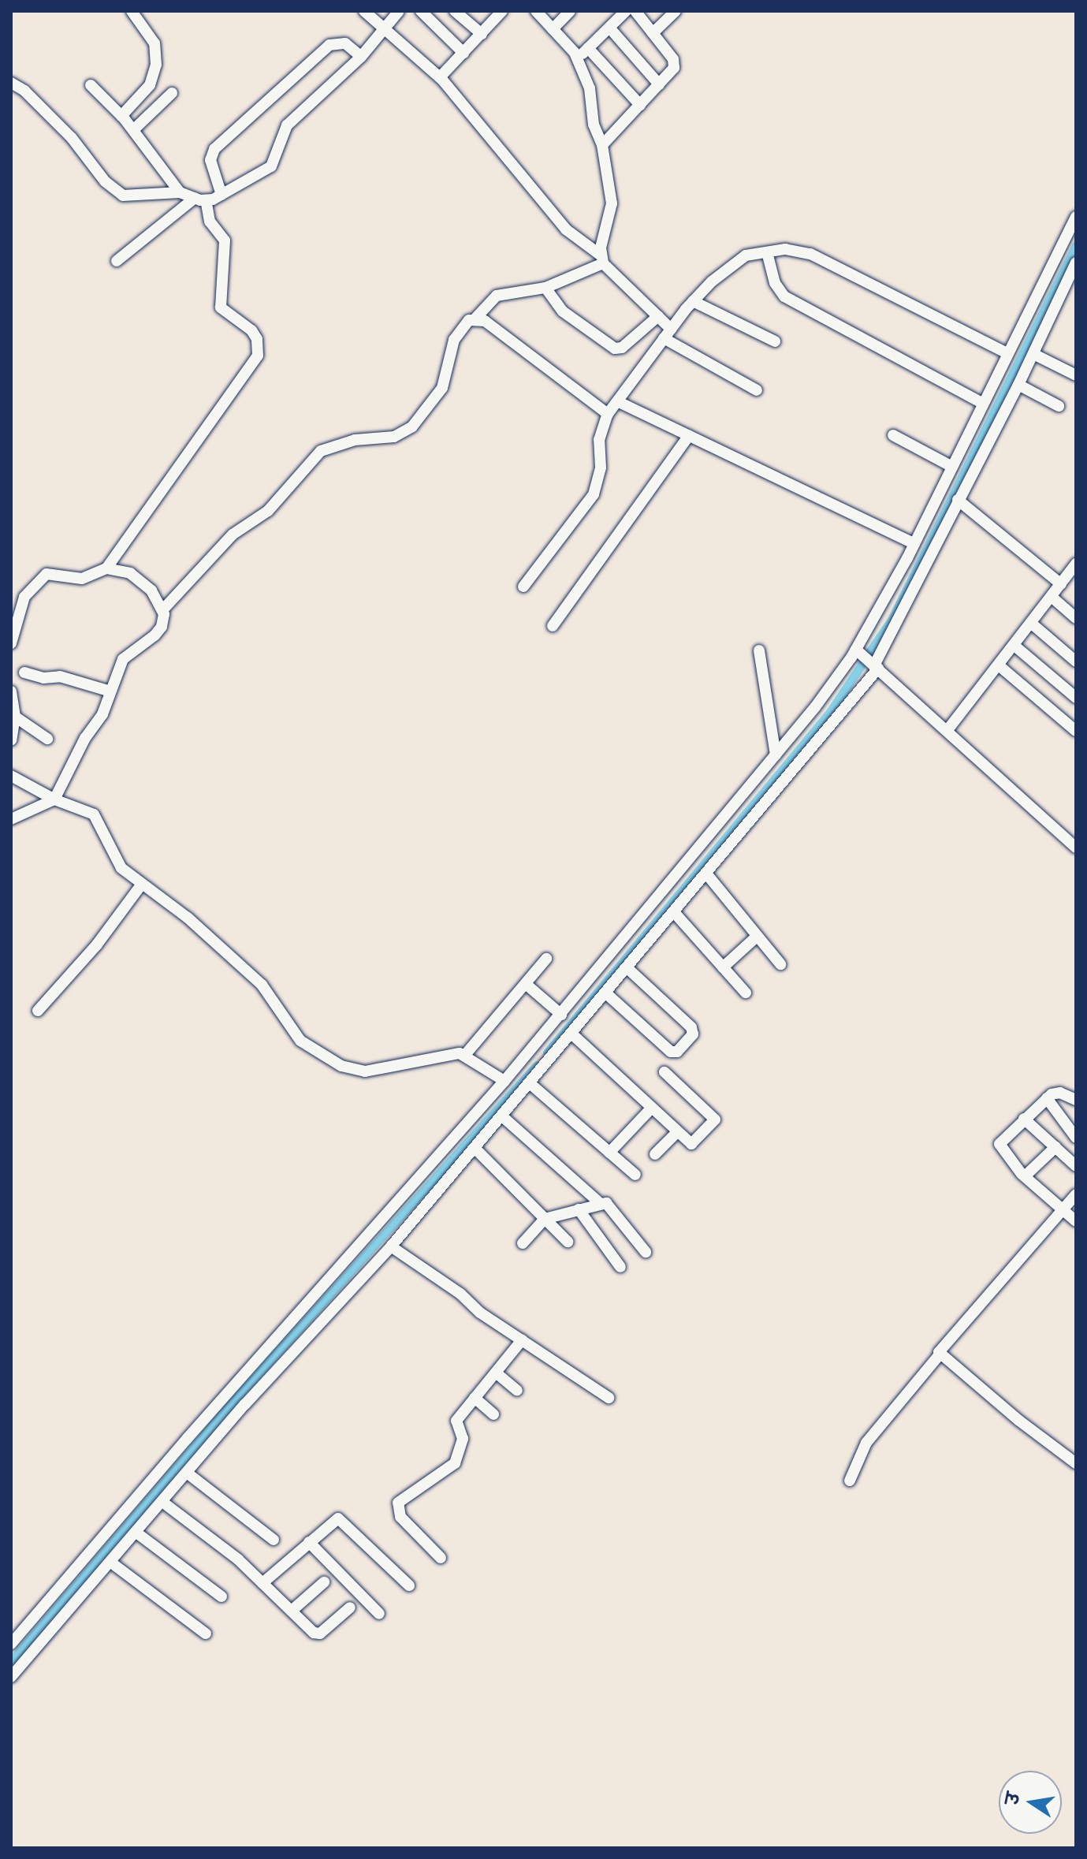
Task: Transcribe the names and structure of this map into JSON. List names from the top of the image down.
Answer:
{
  "north": "left"
}
